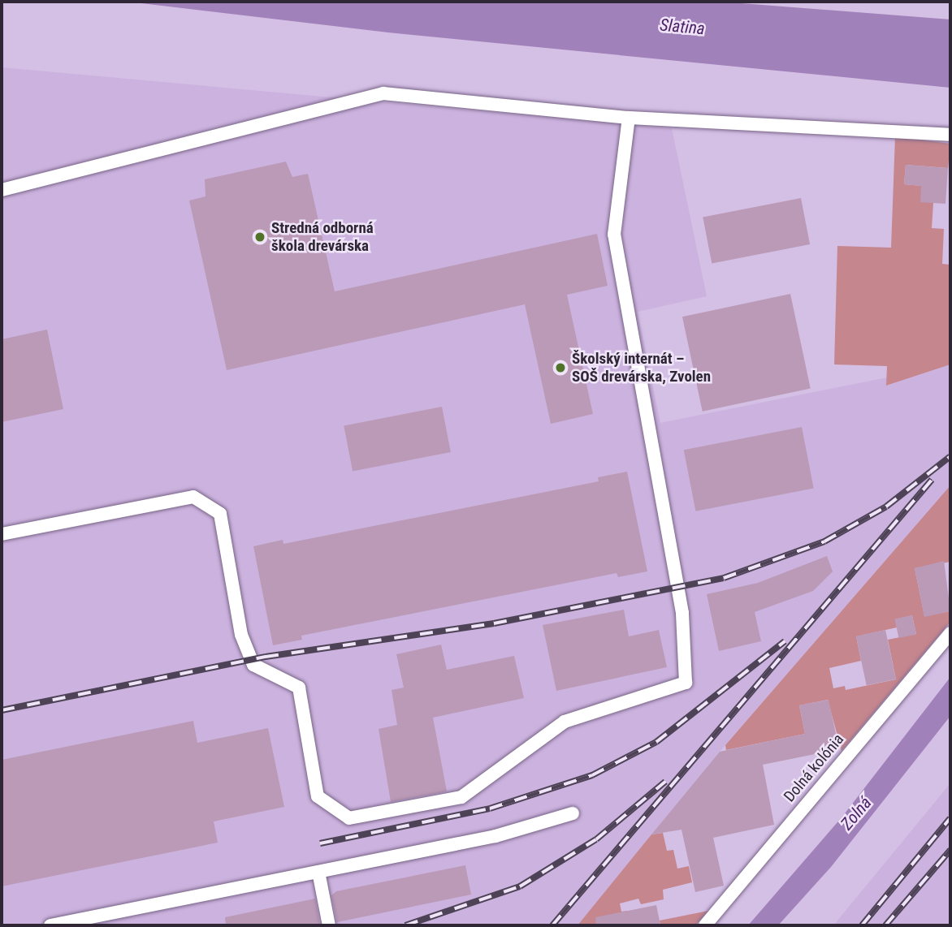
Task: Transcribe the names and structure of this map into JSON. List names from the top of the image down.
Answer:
{
  "streets": {
    "lane": ["Dolná kolónia"]
  },
  "water": ["Slatina", "Zolná"],
  "places": ["Stredná odborná škola drevárska", "Školský internát – SOŠ drevárska, Zvolen"]
}
